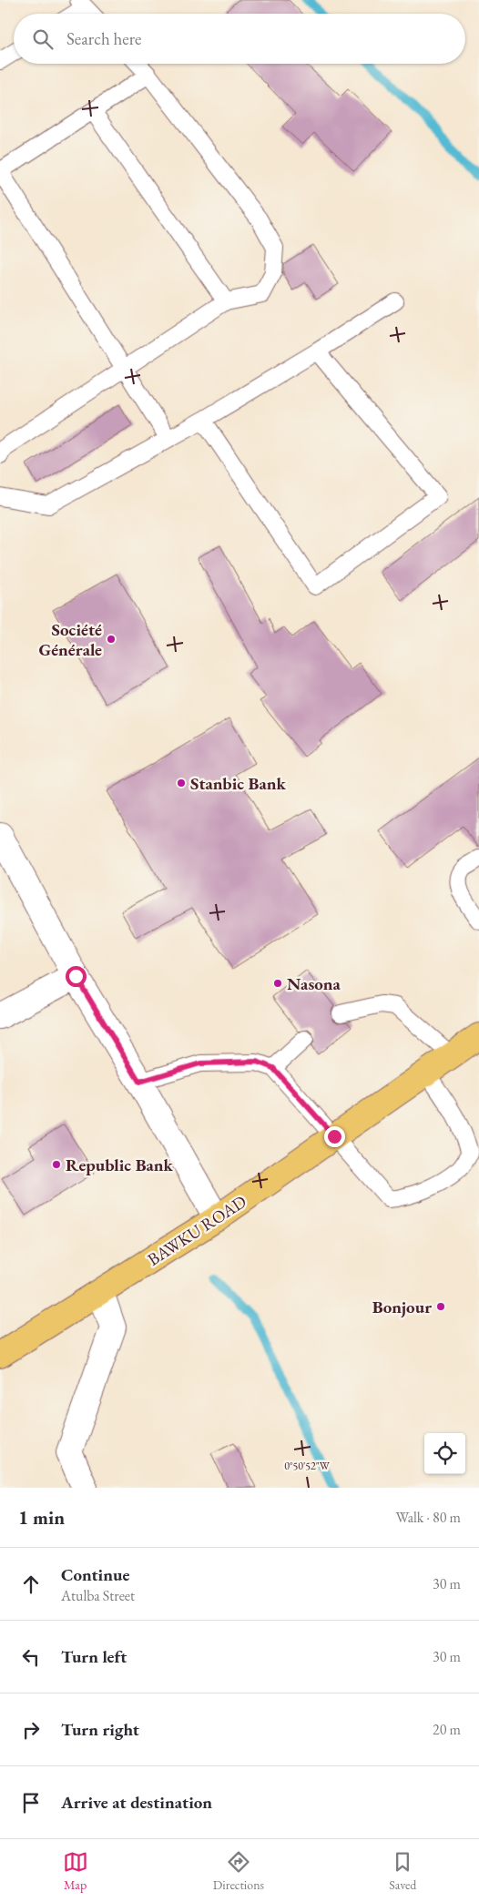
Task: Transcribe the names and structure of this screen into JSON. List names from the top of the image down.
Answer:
{
  "streets": {
    "highway": ["BAWKU ROAD"]
  },
  "places": [
    "Société Générale",
    "Stanbic Bank",
    "Nasona",
    "Republic Bank",
    "Bonjour"
  ],
  "page": {
    "search": "Search here",
    "heading": ["1 min", "Walk · 80 m"],
    "list": [
      ["Continue", "Atulba Street", "30 m"],
      ["Turn left", "30 m"],
      ["Turn right", "20 m"],
      "Arrive at destination"
    ],
    "nav": ["Map", "Directions", "Saved"]
  },
  "coordinates": ["0°50'52\"W"]
}
